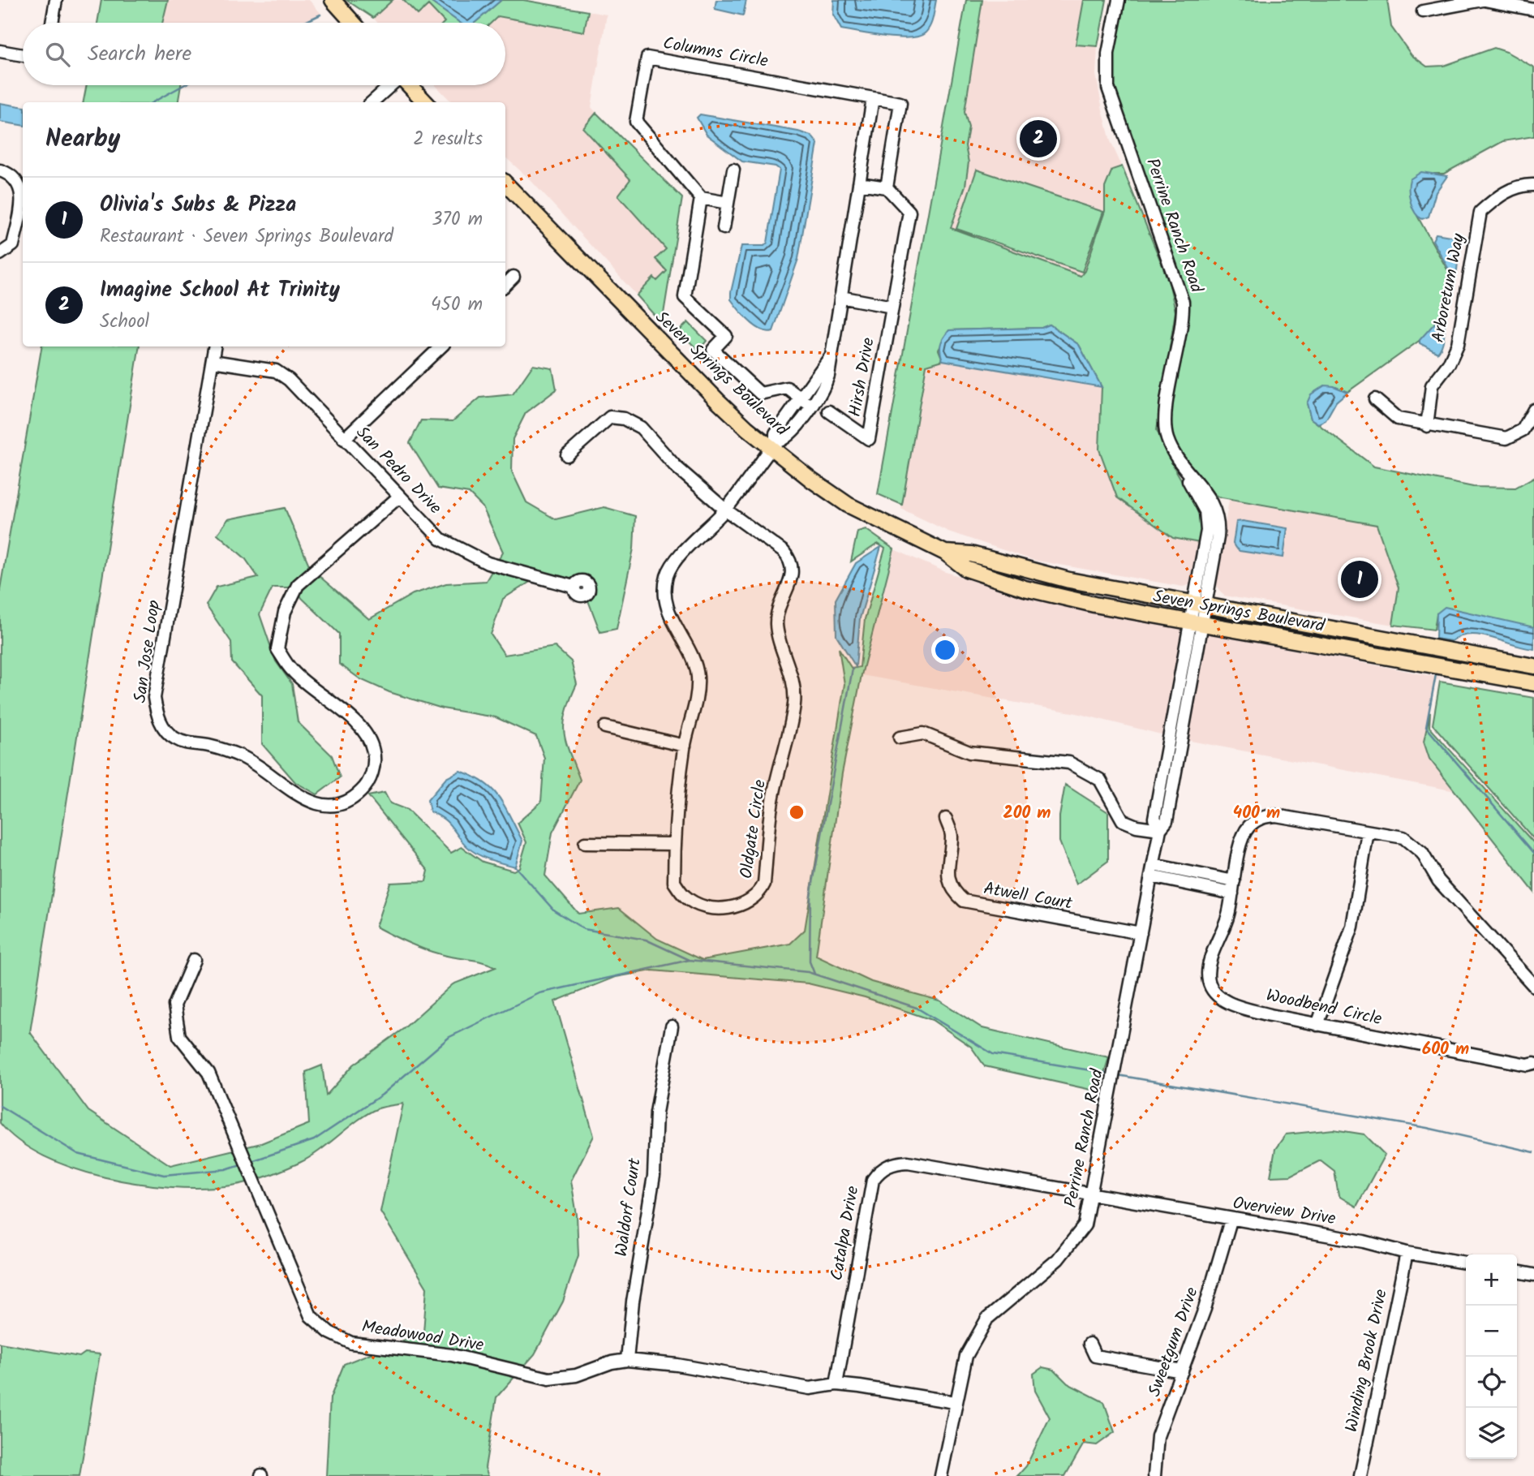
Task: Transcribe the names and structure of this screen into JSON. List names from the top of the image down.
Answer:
{
  "streets": {
    "main road": ["Seven Springs Boulevard"],
    "street": [
      "Columns Circle",
      "Perrine Ranch Road",
      "Arboretum Way",
      "Hirsh Drive",
      "San Pedro Drive",
      "San Jose Loop",
      "Oldgate Circle",
      "Atwell Court",
      "Woodbend Circle",
      "Waldorf Court",
      "Overview Drive",
      "Catalpa Drive",
      "Meadowood Drive",
      "Sweetgum Drive",
      "Winding Brook Drive"
    ]
  },
  "crossings": [
    ["Columns Circle", "Hirsh Drive"],
    ["Perrine Ranch Road", "Seven Springs Boulevard"],
    ["Perrine Ranch Road", "Atwell Court"],
    ["Perrine Ranch Road", "Overview Drive"],
    ["Perrine Ranch Road", "Catalpa Drive"],
    ["Perrine Ranch Road", "Meadowood Drive"],
    ["Seven Springs Boulevard", "Oldgate Circle"],
    ["San Pedro Drive", "San Jose Loop"],
    ["Waldorf Court", "Meadowood Drive"],
    ["Overview Drive", "Catalpa Drive"],
    ["Overview Drive", "Sweetgum Drive"],
    ["Overview Drive", "Winding Brook Drive"],
    ["Catalpa Drive", "Meadowood Drive"]
  ],
  "page": {
    "search": "Search here",
    "heading": ["Nearby", "2 results"],
    "pins": ["2", "1"],
    "list": [
      {
        "mark": "1",
        "name": "Olivia's Subs & Pizza",
        "note": "Restaurant · Seven Springs Boulevard",
        "value": "370 m"
      },
      {
        "mark": "2",
        "name": "Imagine School At Trinity",
        "note": "School",
        "value": "450 m"
      }
    ],
    "map_buttons": ["+", "−"]
  },
  "rings": ["200 m", "400 m", "600 m"]
}
